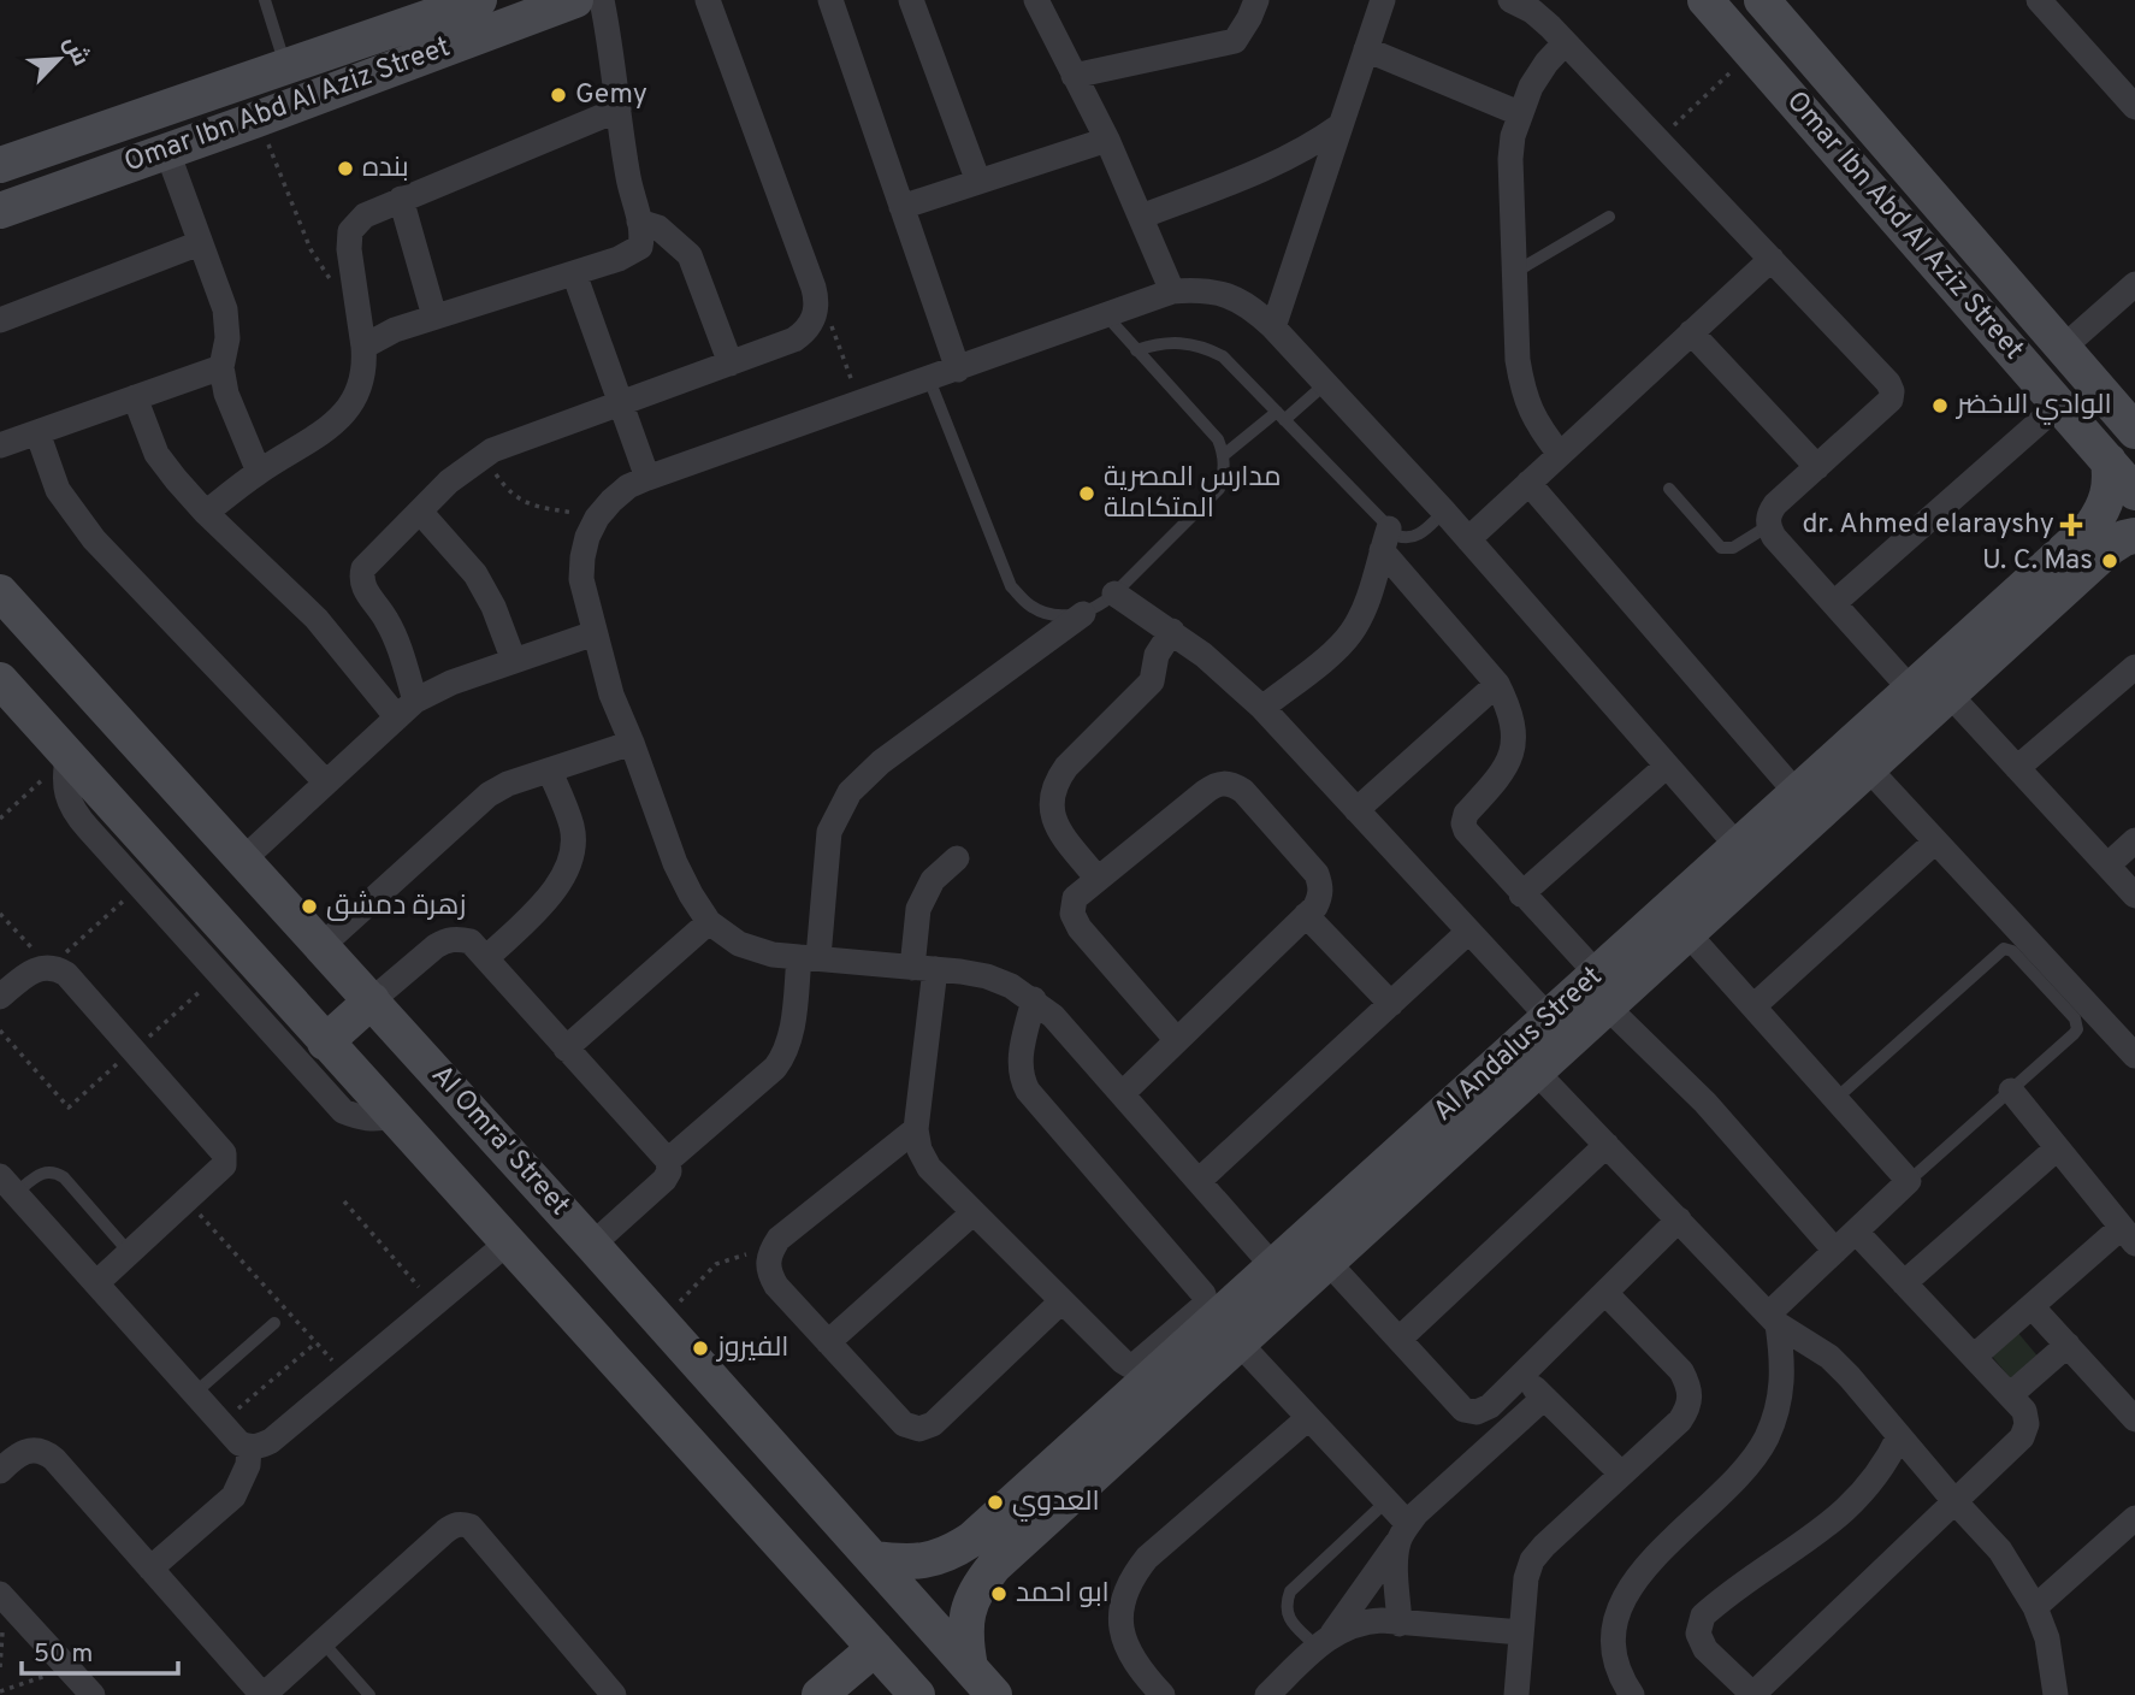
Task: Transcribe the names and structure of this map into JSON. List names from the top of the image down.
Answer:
{
  "streets": {
    "street": ["Omar Ibn Abd Al Aziz Street", "Al Andalus Street", "Al Omra' Street"]
  },
  "crossings": [
    ["Omar Ibn Abd Al Aziz Street", "Al Andalus Street"],
    ["Al Andalus Street", "Al Omra' Street"]
  ],
  "places": {
    "other": [
      "Gemy",
      "بنده",
      "الوادي الاخضر",
      "مدارس المصرية المتكاملة",
      "U. C. Mas",
      "زهرة دمشق",
      "الفيروز",
      "العدوي",
      "ابو احمد"
    ],
    "health": ["dr. Ahmed elarayshy"]
  },
  "scale_bar": "50 m",
  "north": "top right"
}
